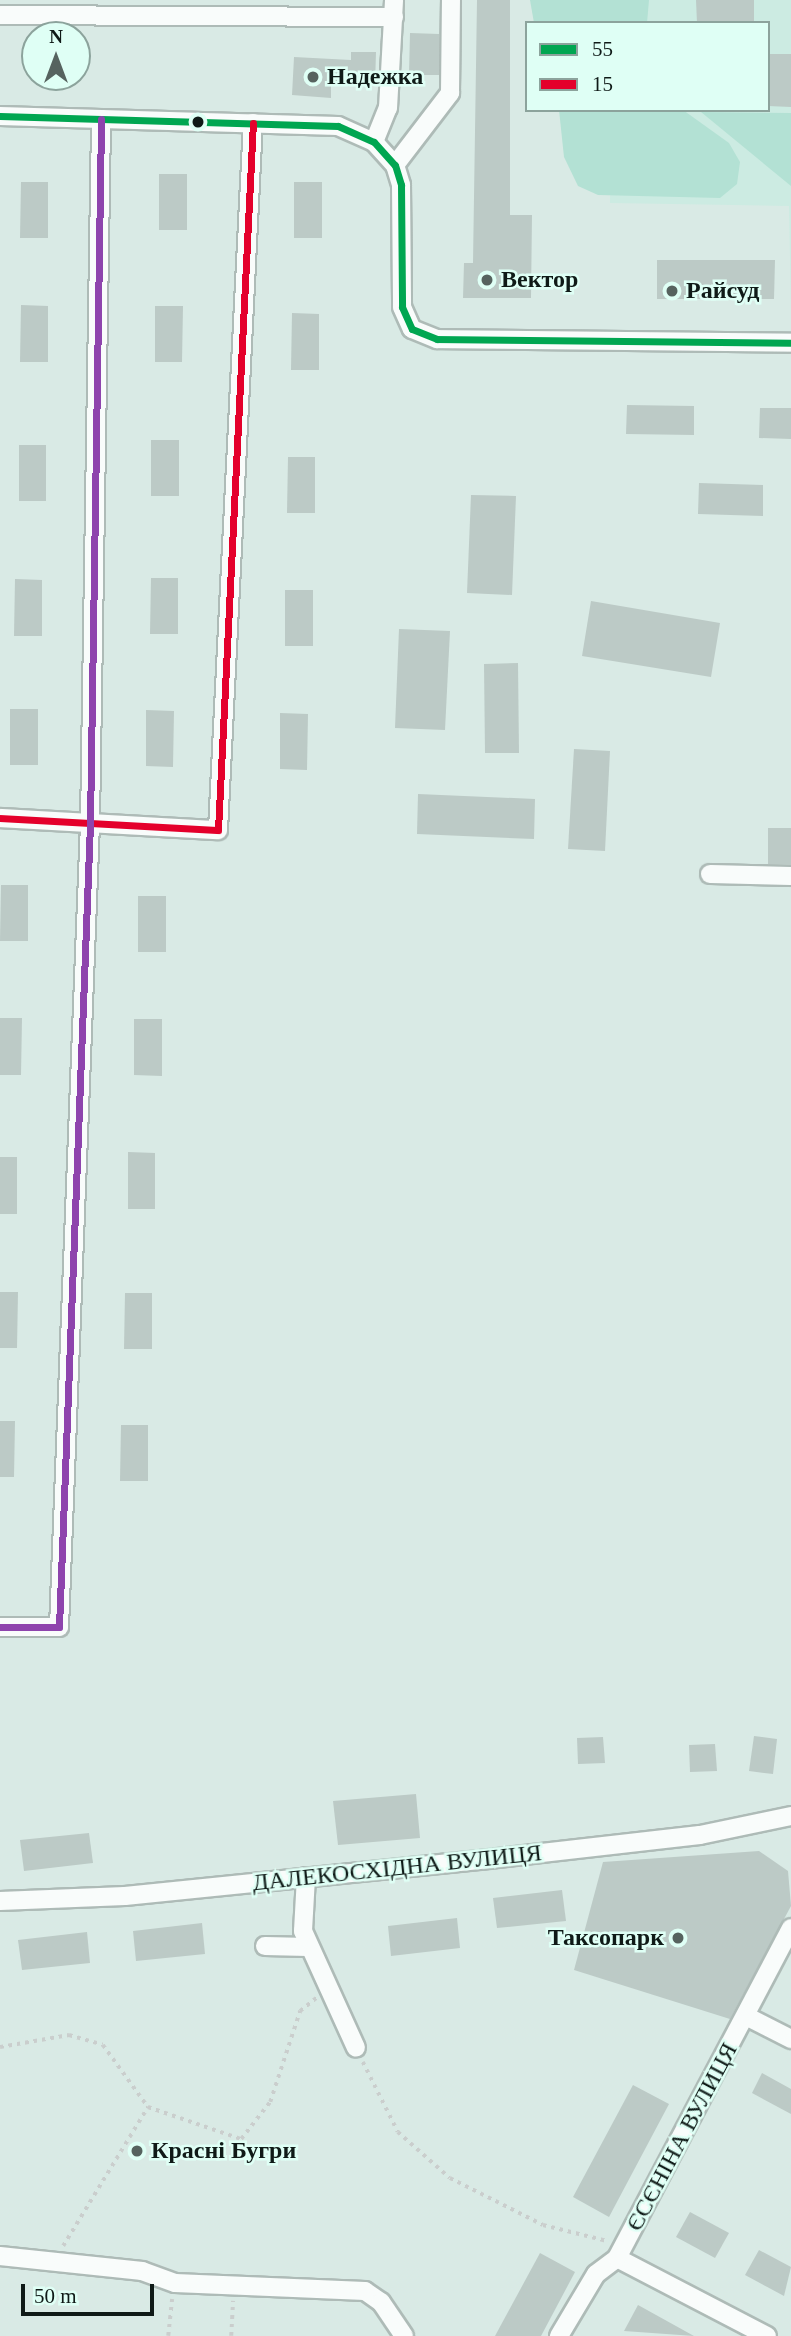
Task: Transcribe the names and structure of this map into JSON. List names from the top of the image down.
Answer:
{
  "streets": {
    "street": ["ДАЛЕКОСХІДНА ВУЛИЦЯ", "ЄСЄНІНА ВУЛИЦЯ"]
  },
  "places": [
    "Надежка",
    "Вектор",
    "Райсуд",
    "Таксопарк",
    "Красні Бугри"
  ],
  "lines": ["transit line 55", "transit line 15"],
  "legend": ["55", "15"],
  "scale_bar": "50 m",
  "north": "top"
}
